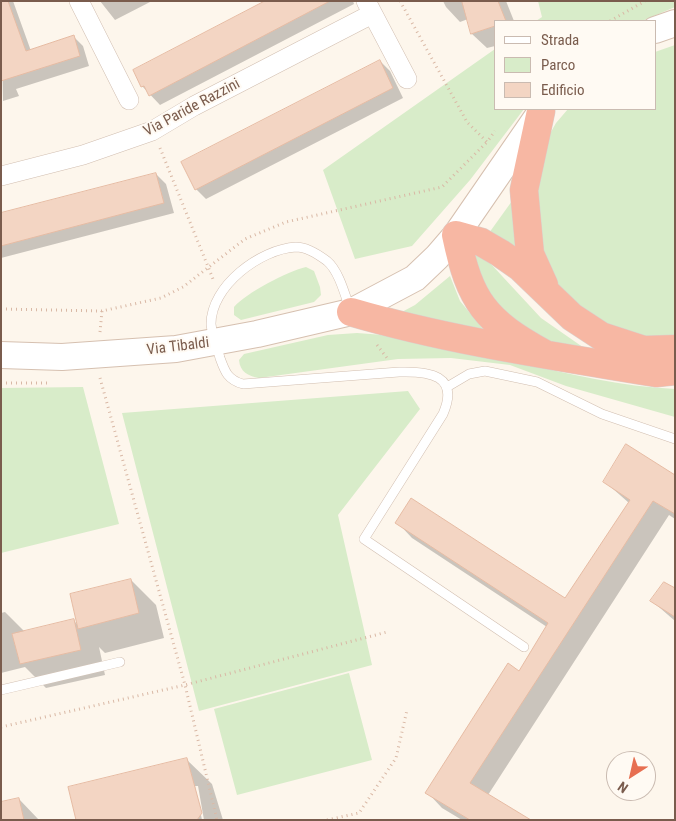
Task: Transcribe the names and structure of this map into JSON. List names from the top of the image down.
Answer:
{
  "streets": {
    "street": ["Via Paride Razzini", "Via Tibaldi"]
  },
  "legend": ["Strada", "Parco", "Edificio"],
  "north": "bottom left"
}
